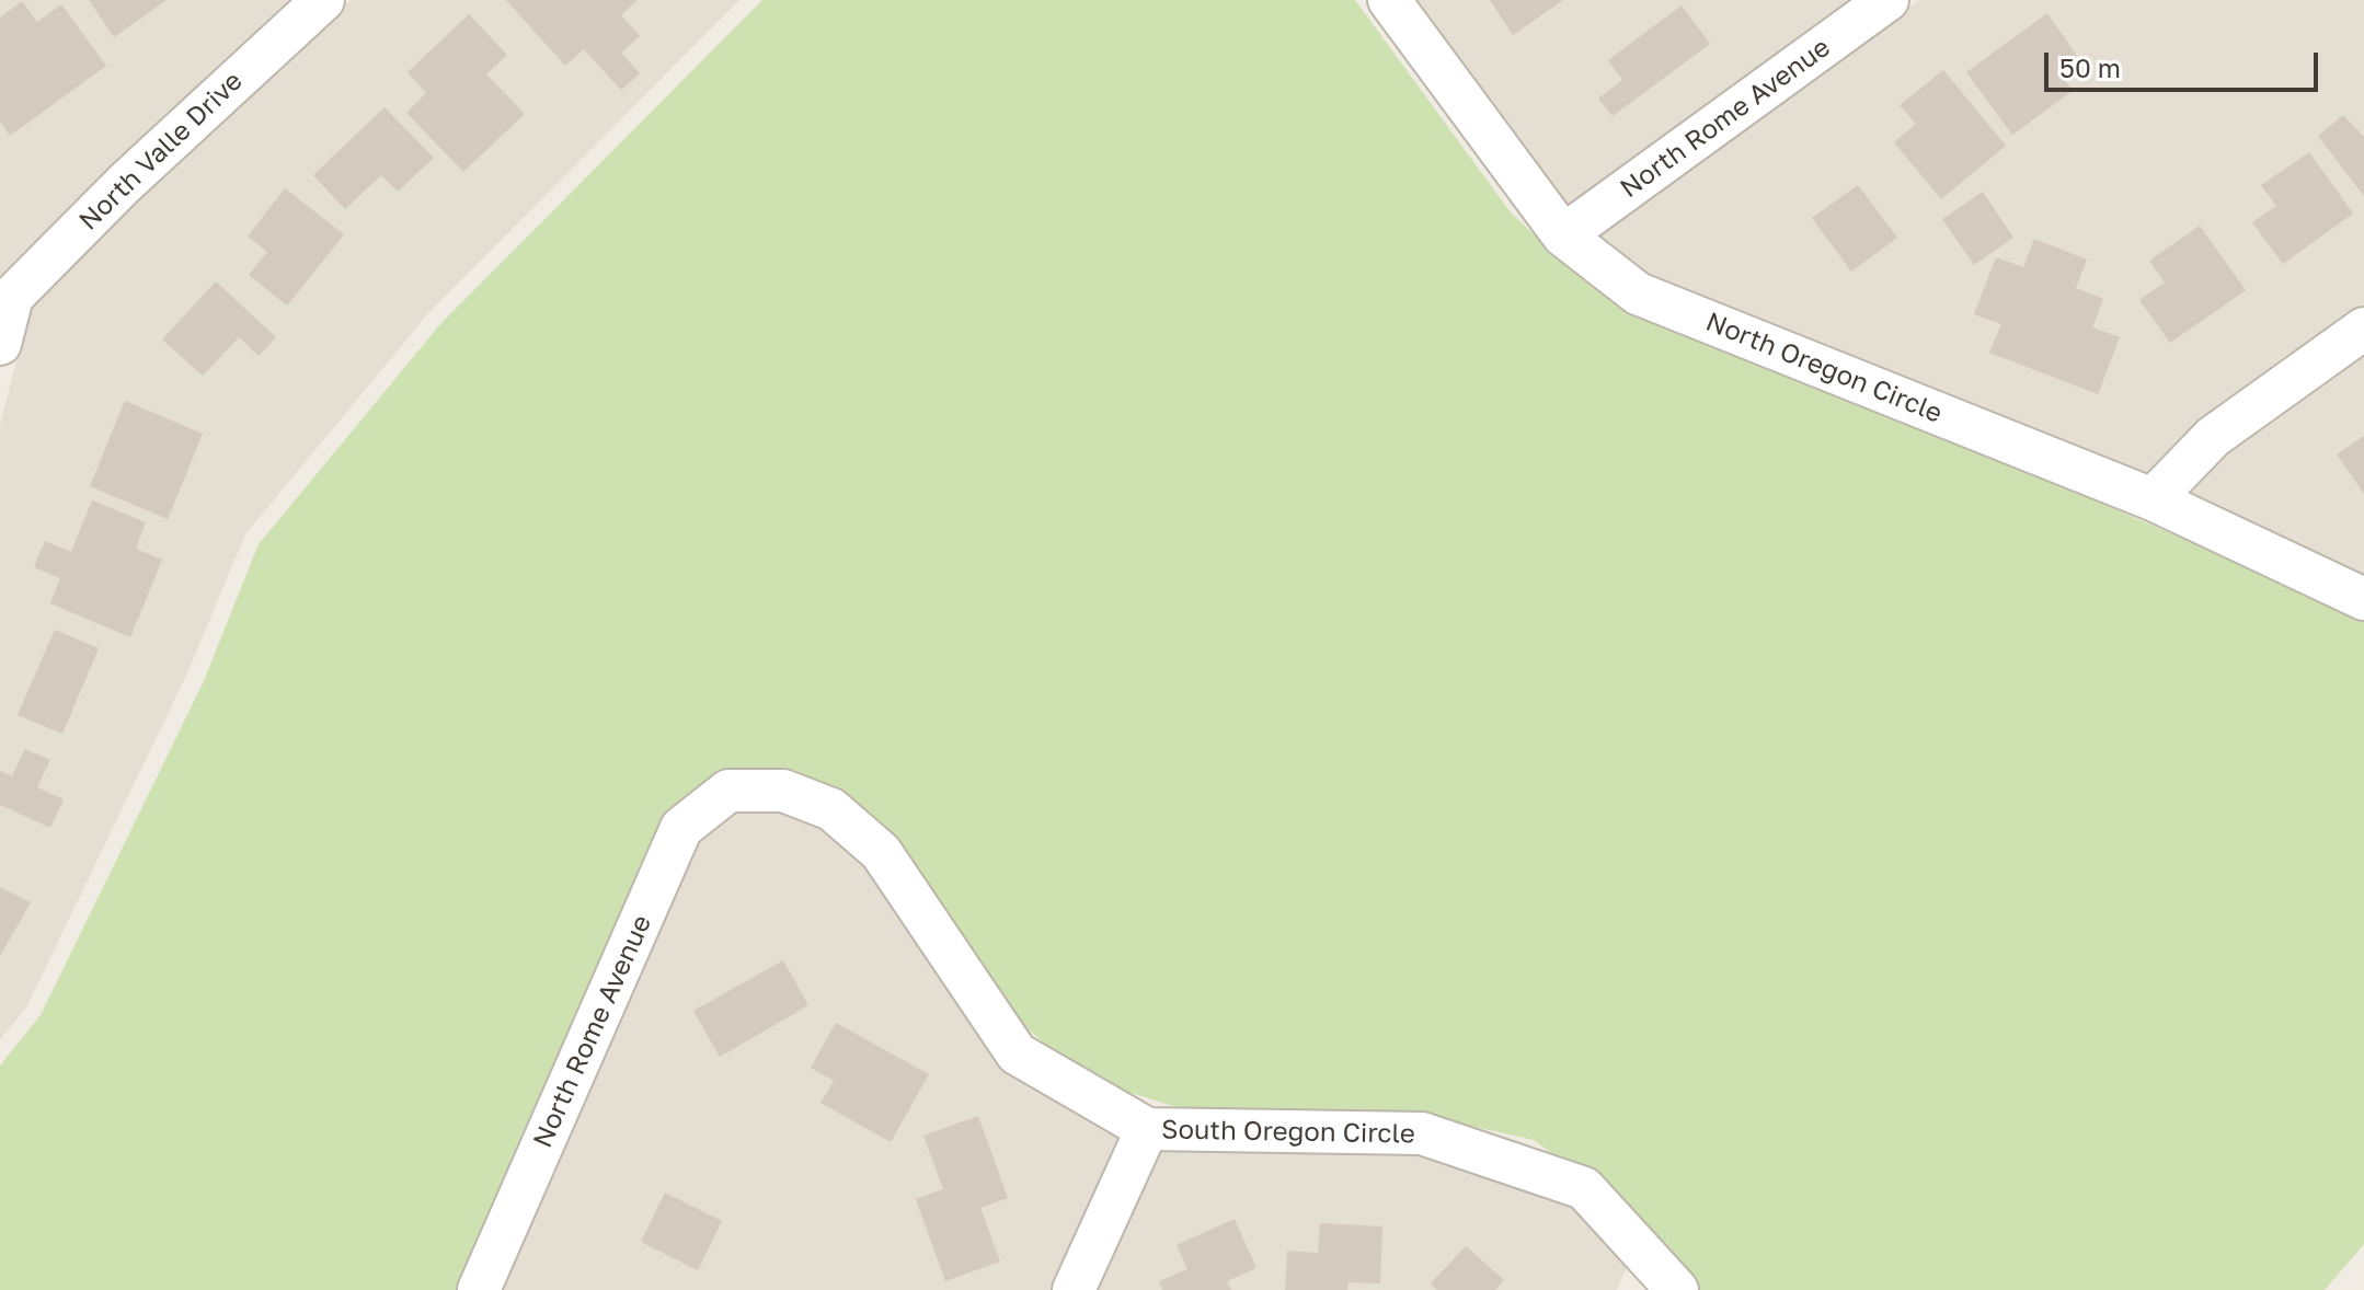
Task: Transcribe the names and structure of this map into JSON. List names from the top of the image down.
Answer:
{
  "streets": {
    "street": [
      "North Rome Avenue",
      "North Valle Drive",
      "North Oregon Circle",
      "South Oregon Circle"
    ]
  },
  "crossings": [
    ["North Rome Avenue", "North Oregon Circle"],
    ["North Rome Avenue", "South Oregon Circle"]
  ],
  "scale_bar": "50 m"
}
